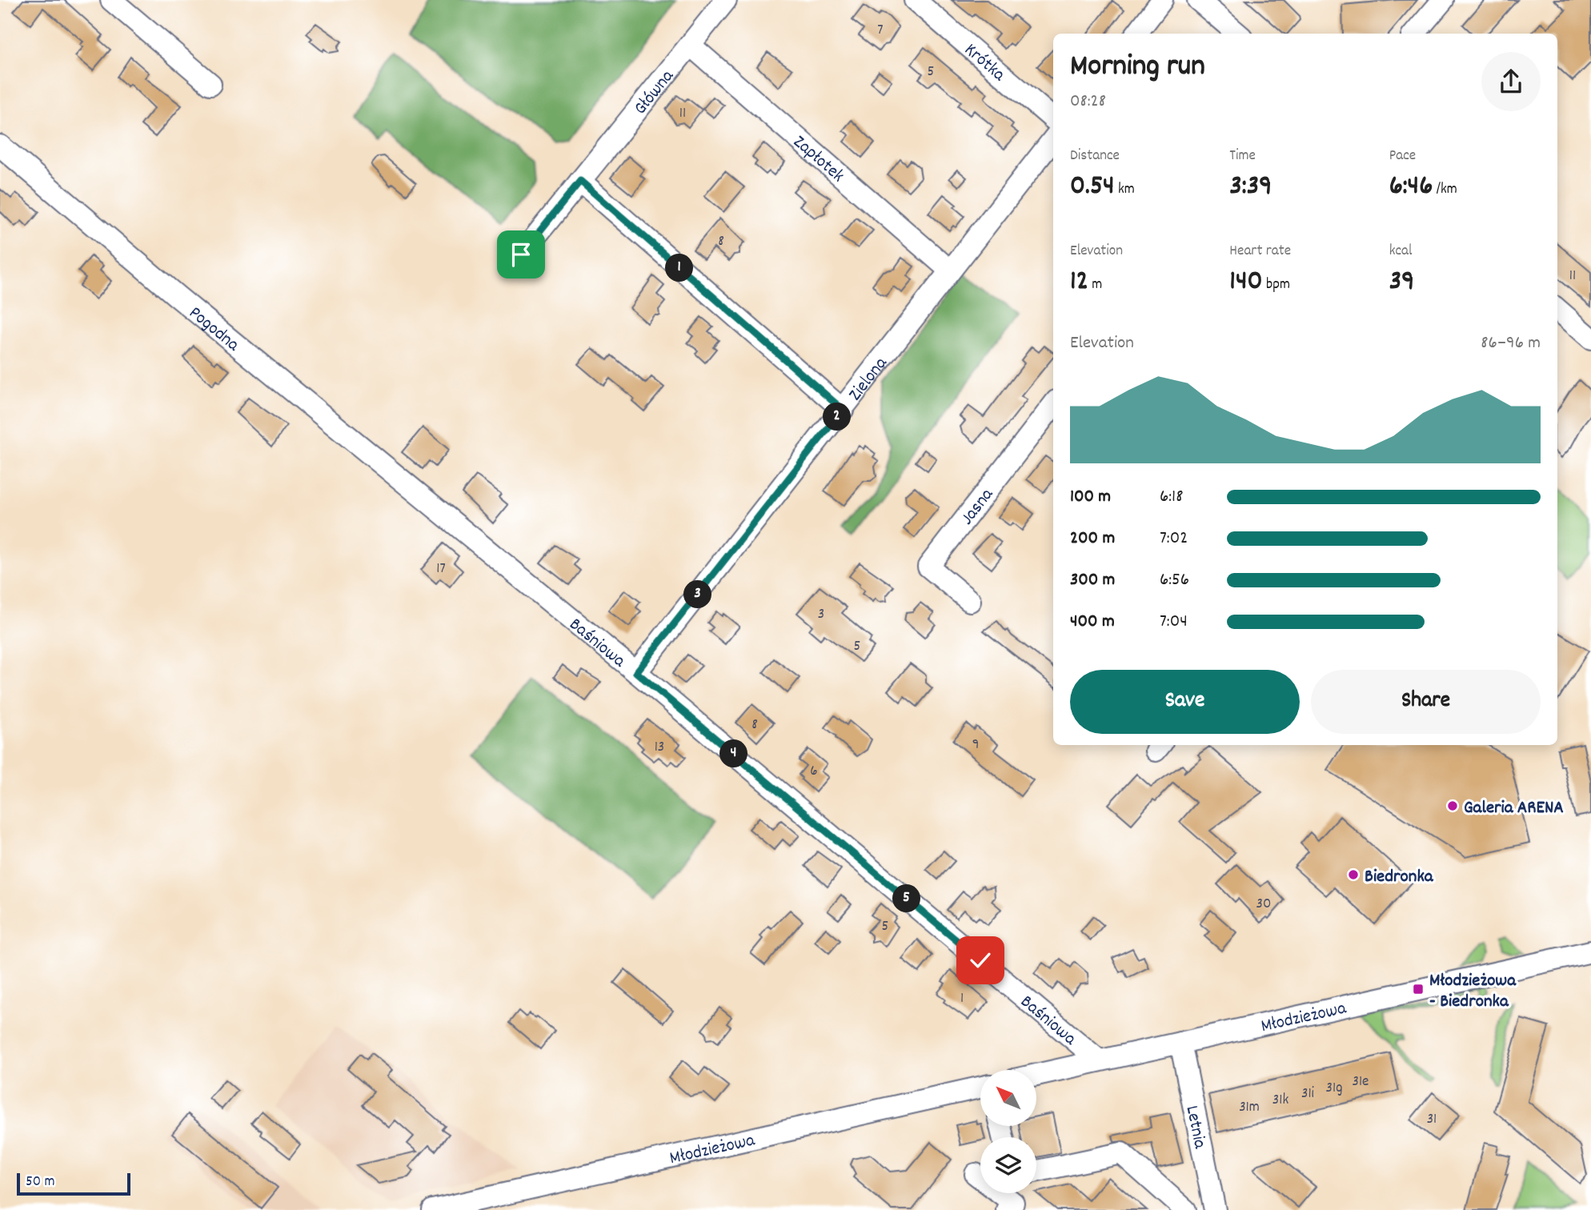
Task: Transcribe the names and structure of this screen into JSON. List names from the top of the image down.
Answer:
{
  "streets": {
    "street": [
      "Krótka",
      "Główna",
      "Zapłotek",
      "Pogodna",
      "Zielona",
      "Jasna",
      "Baśniowa",
      "Młodzieżowa",
      "Letnia"
    ]
  },
  "crossings": [
    ["Główna", "Zapłotek"],
    ["Zapłotek", "Zielona"],
    ["Pogodna", "Baśniowa"],
    ["Zielona", "Baśniowa"],
    ["Baśniowa", "Młodzieżowa"],
    ["Młodzieżowa", "Letnia"]
  ],
  "places": {
    "other": ["Galeria ARENA", "Biedronka"],
    "transit": ["Młodzieżowa - Biedronka"]
  },
  "house_numbers": [
    "7",
    "5",
    "11",
    "8",
    "11",
    "17",
    "3",
    "5",
    "8",
    "9",
    "13",
    "6",
    "30",
    "5",
    "1",
    "31e",
    "31g",
    "31i",
    "31k",
    "31m",
    "31"
  ],
  "scale_bar": "50 m",
  "north": "top left",
  "page": {
    "heading": ["Morning run", "08:28"],
    "stats": [
      ["Distance", "0.54 km"],
      ["Time", "3:39"],
      ["Pace", "6:46 /km"],
      ["Elevation", "12 m"],
      ["Heart rate", "140 bpm"],
      ["kcal", "39"]
    ],
    "pins": [
      "1",
      "2",
      "3",
      "4",
      "5"
    ],
    "chart": ["Elevation", "86–96 m"],
    "list": [
      {
        "name": "100 m",
        "note": "6:18"
      },
      {
        "name": "200 m",
        "note": "7:02"
      },
      {
        "name": "300 m",
        "note": "6:56"
      },
      {
        "name": "400 m",
        "note": "7:04"
      }
    ],
    "buttons": ["Save", "Share"],
    "scale": "50 m"
  }
}
